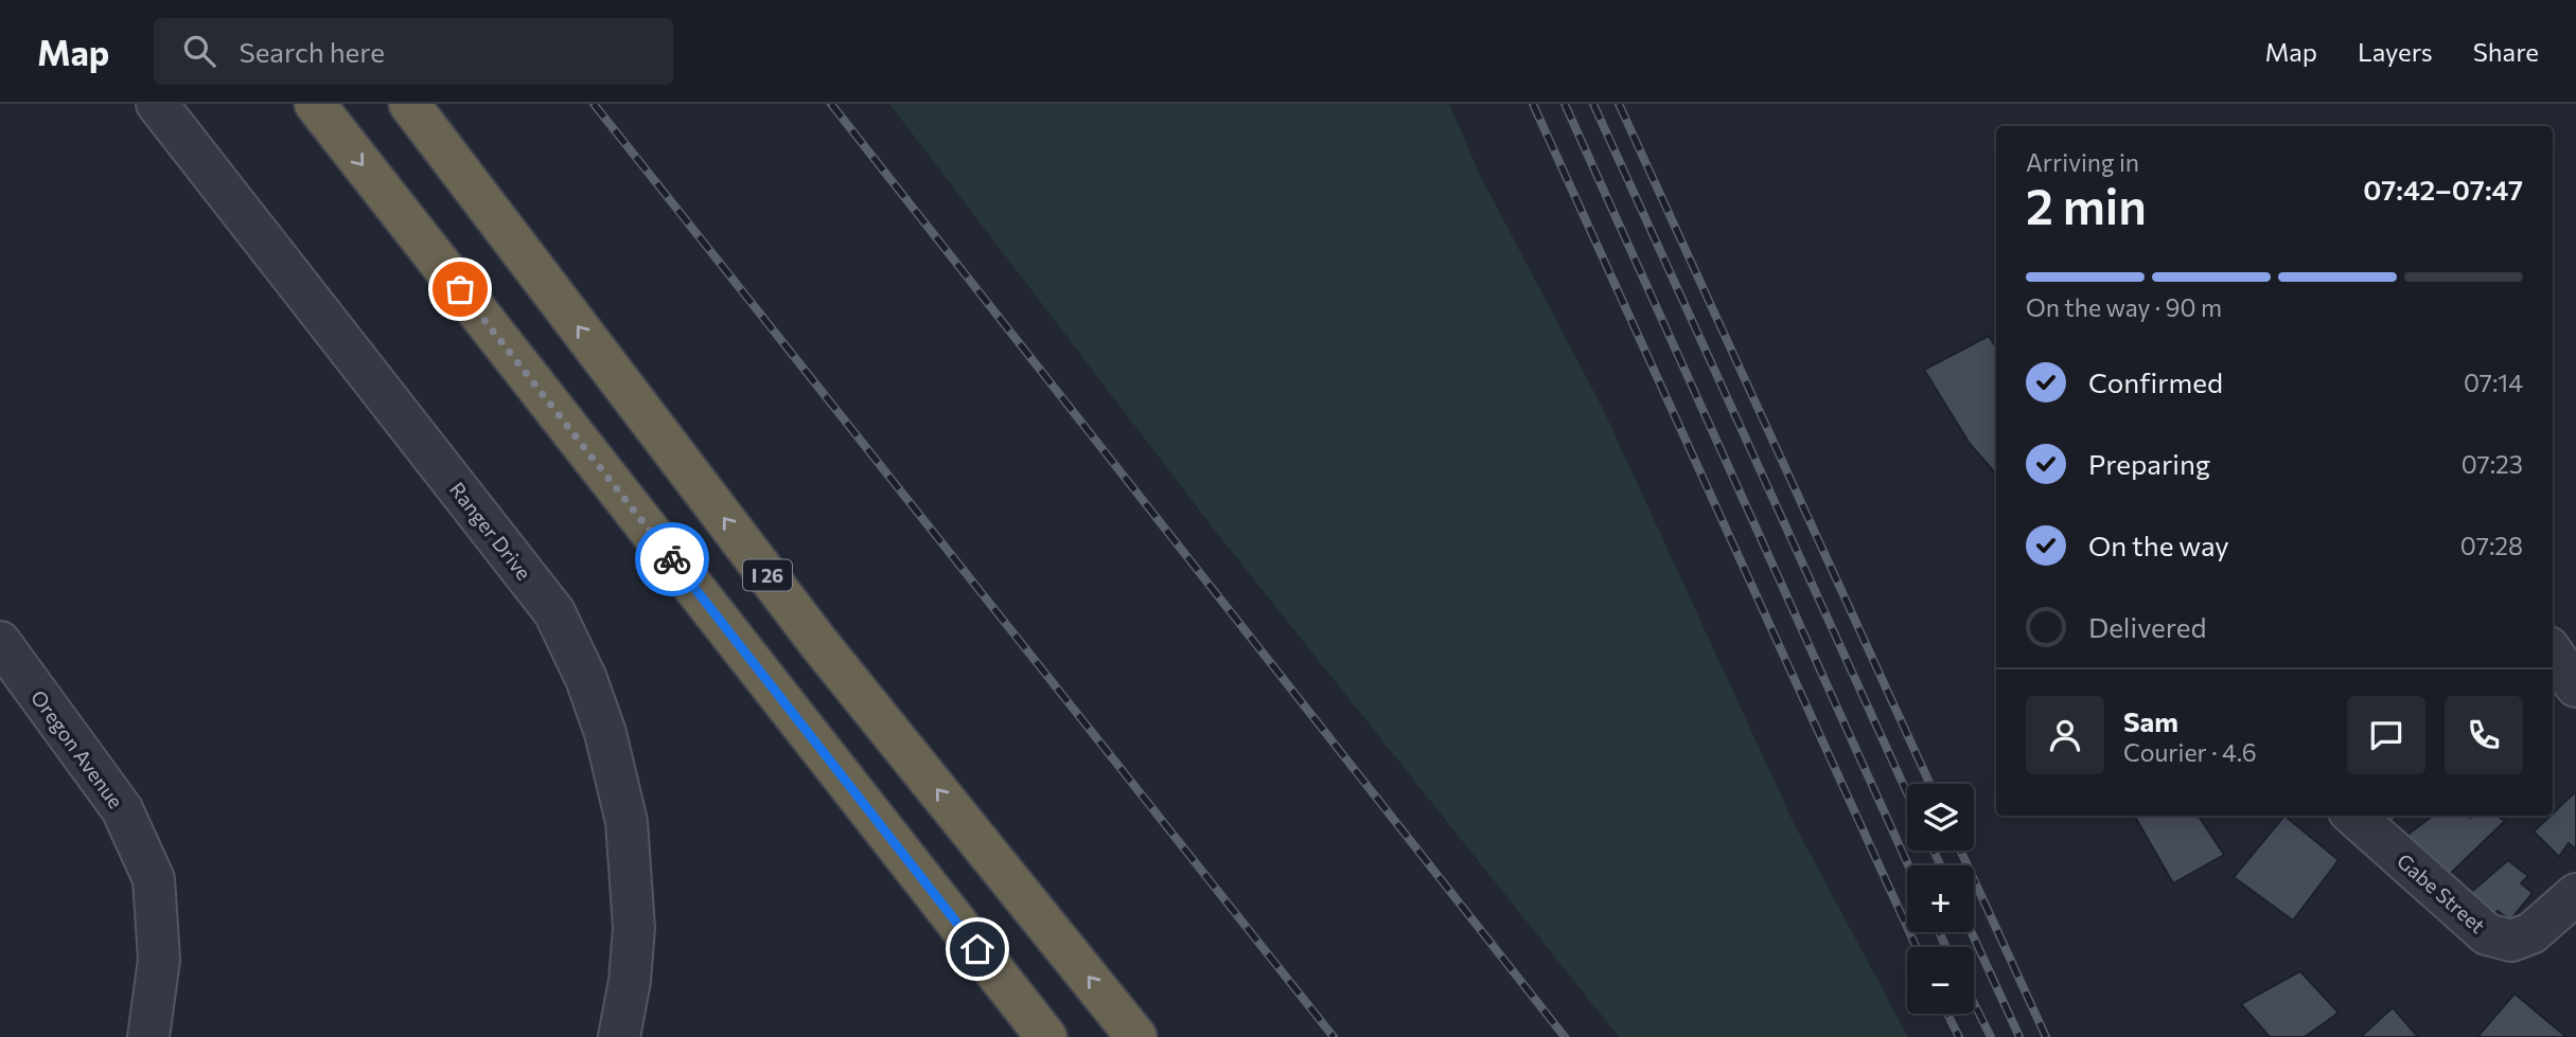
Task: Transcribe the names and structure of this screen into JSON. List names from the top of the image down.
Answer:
{
  "streets": {
    "highway": ["I 26"],
    "street": ["Ranger Drive", "Oregon Avenue", "Gabe Street"]
  },
  "page": {
    "header": "Map",
    "search": "Search here",
    "nav": ["Map", "Layers", "Share"],
    "heading": ["2 min", "Arriving in", "07:42–07:47"],
    "panel": ["Sam", "Courier · 4.6"],
    "bar": "On the way · 90 m",
    "list": [
      ["Confirmed", "07:14"],
      ["Preparing", "07:23"],
      ["On the way", "07:28"],
      "Delivered"
    ],
    "map_buttons": ["+", "−"]
  }
}
